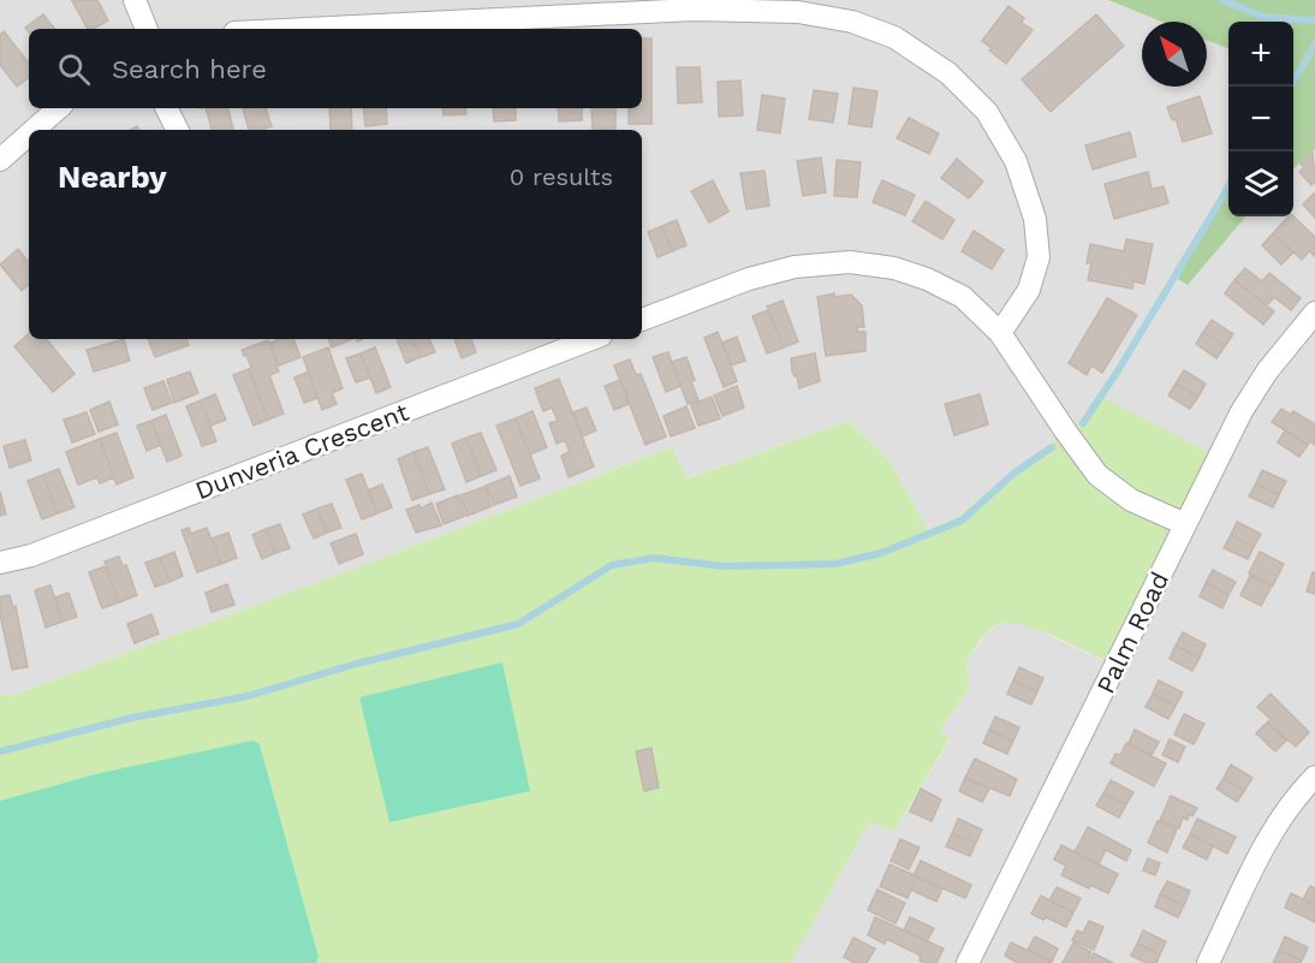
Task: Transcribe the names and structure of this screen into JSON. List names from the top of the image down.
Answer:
{
  "streets": {
    "street": ["Dunveria Crescent", "Palm Road"]
  },
  "north": "top left",
  "page": {
    "map_buttons": ["+", "−"],
    "search": "Search here",
    "heading": ["Nearby", "0 results"]
  }
}
